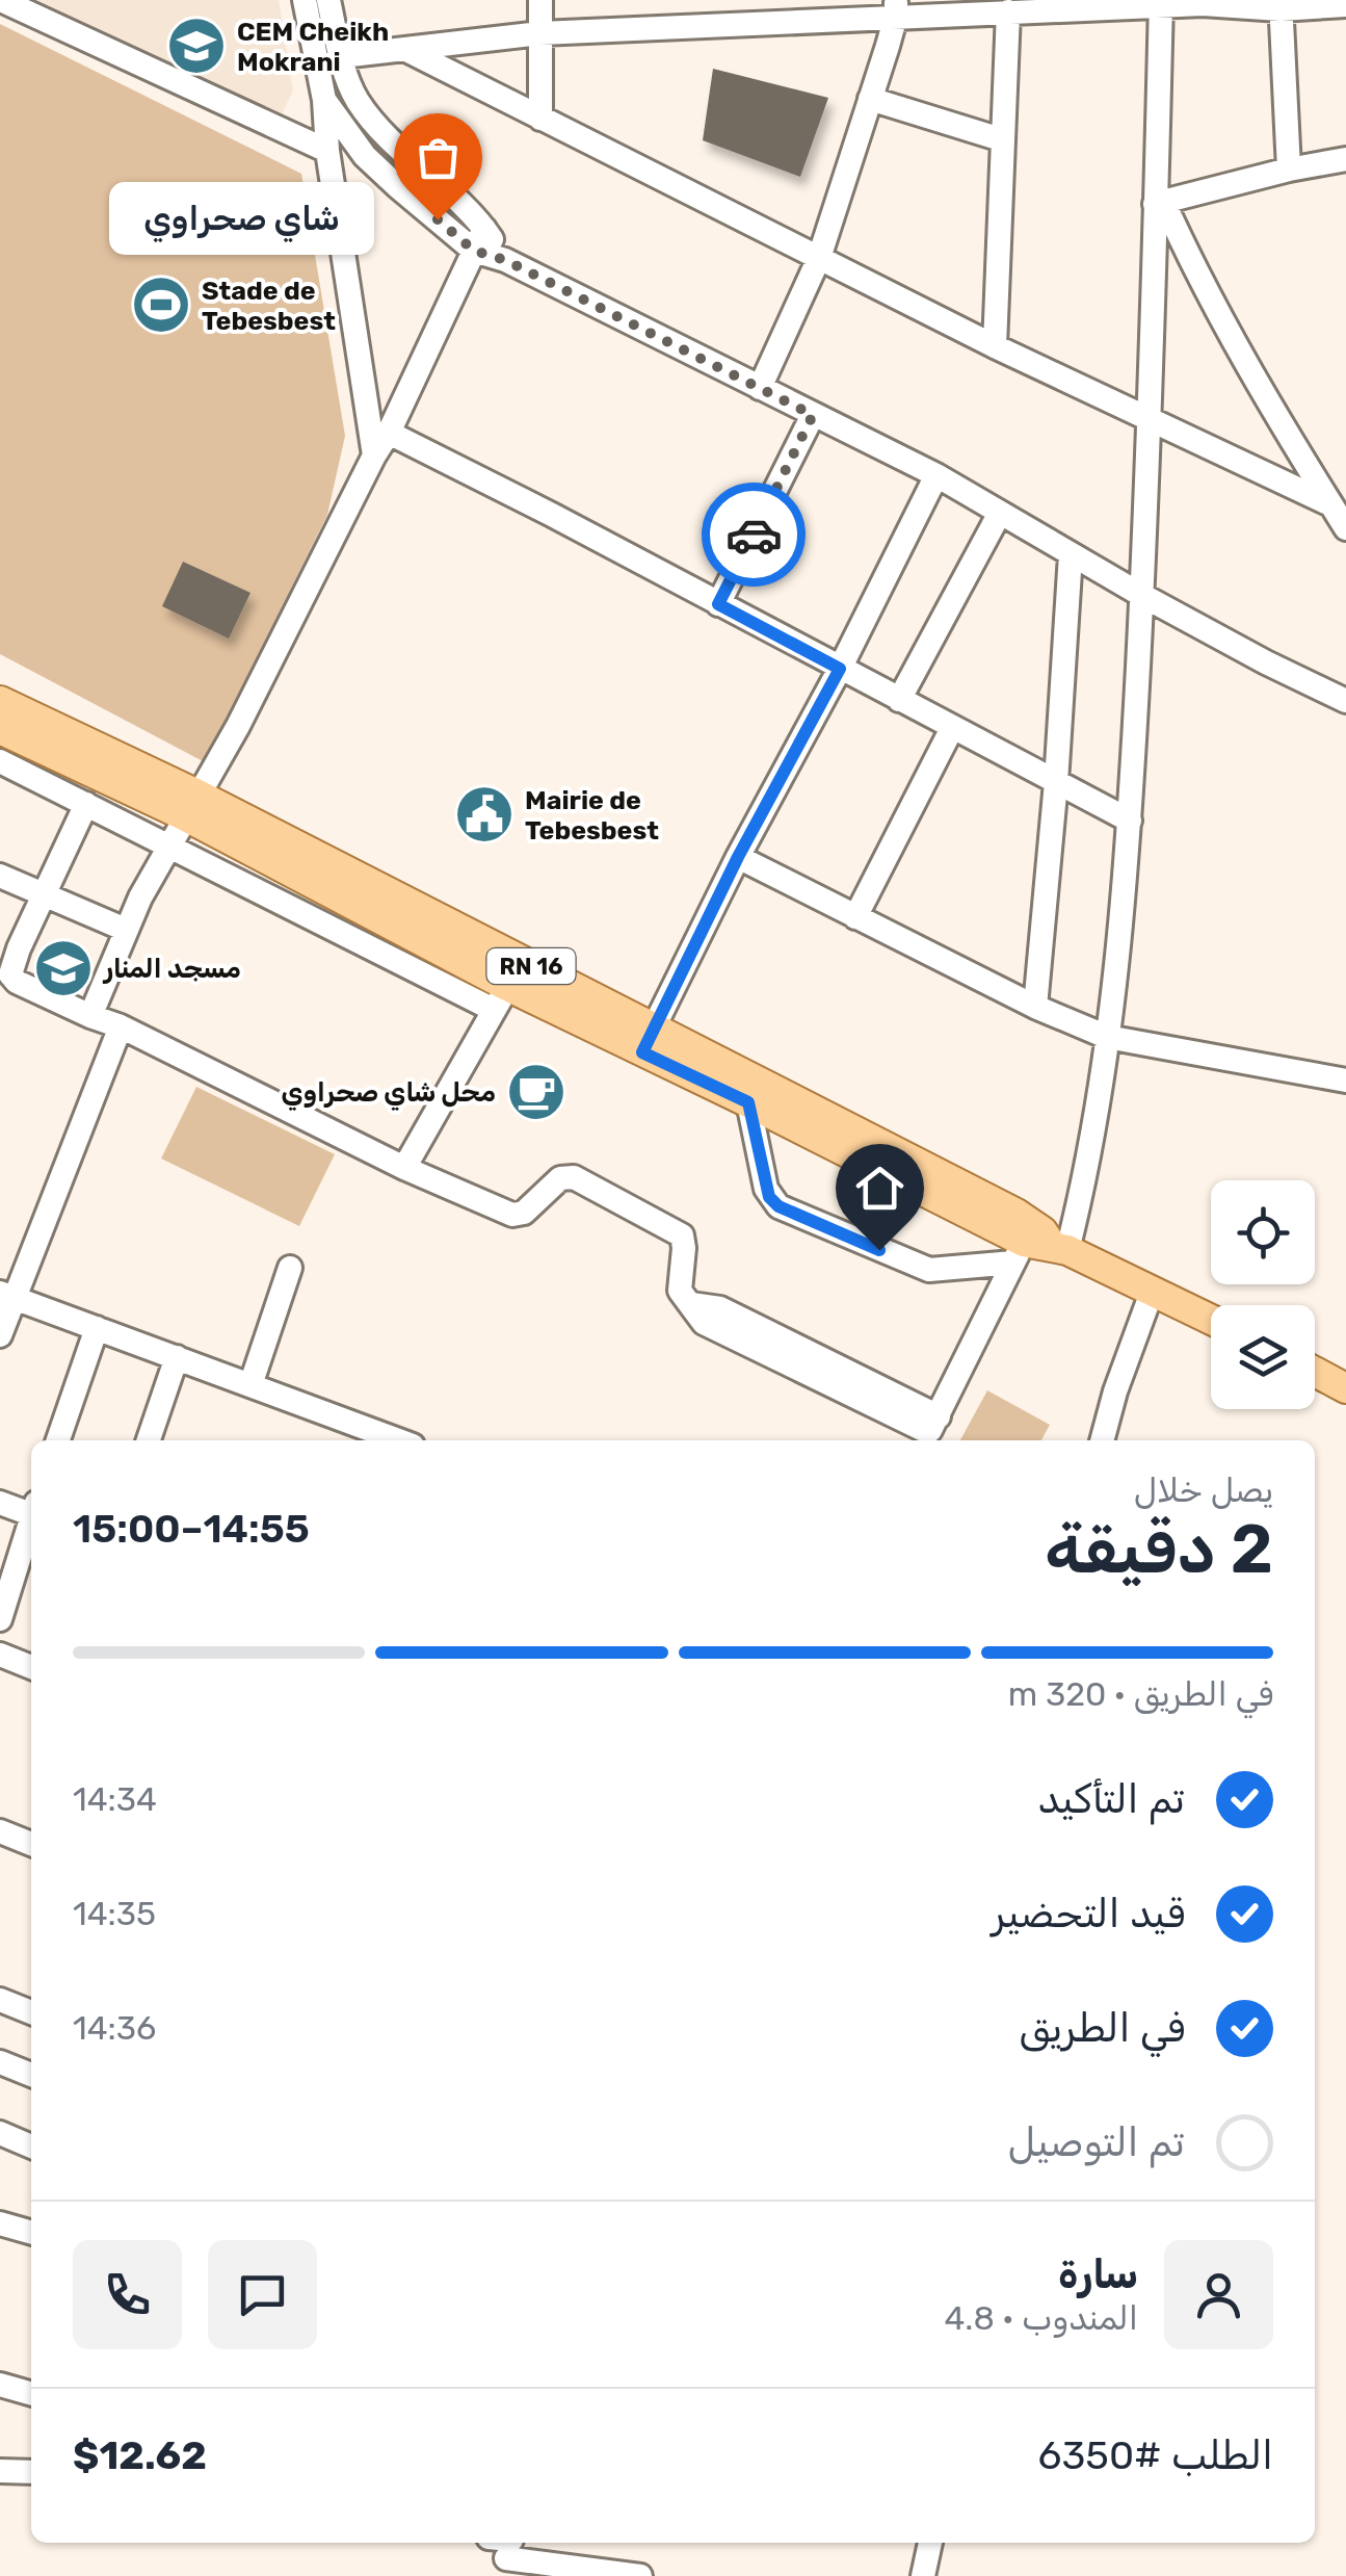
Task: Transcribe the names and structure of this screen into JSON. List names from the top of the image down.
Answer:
{
  "streets": {
    "main road": ["RN 16"]
  },
  "places": {
    "school or university": ["CEM Cheikh Mokrani", "مسجد المنار"],
    "other": ["شاي صحراوي"],
    "sports": ["Stade de Tebesbest"],
    "public building": ["Mairie de Tebesbest"],
    "cafe": ["محل شاي صحراوي"]
  },
  "page": {
    "bubble": "شاي صحراوي",
    "heading": ["2 دقيقة", "يصل خلال", "14:55–15:00"],
    "panel": [
      "سارة",
      "المندوب · 4.8",
      "الطلب #6350",
      "$12.62"
    ],
    "bar": "في الطريق · 320 m",
    "list": [
      ["تم التأكيد", "14:34"],
      ["قيد التحضير", "14:35"],
      ["في الطريق", "14:36"],
      "تم التوصيل"
    ]
  }
}
